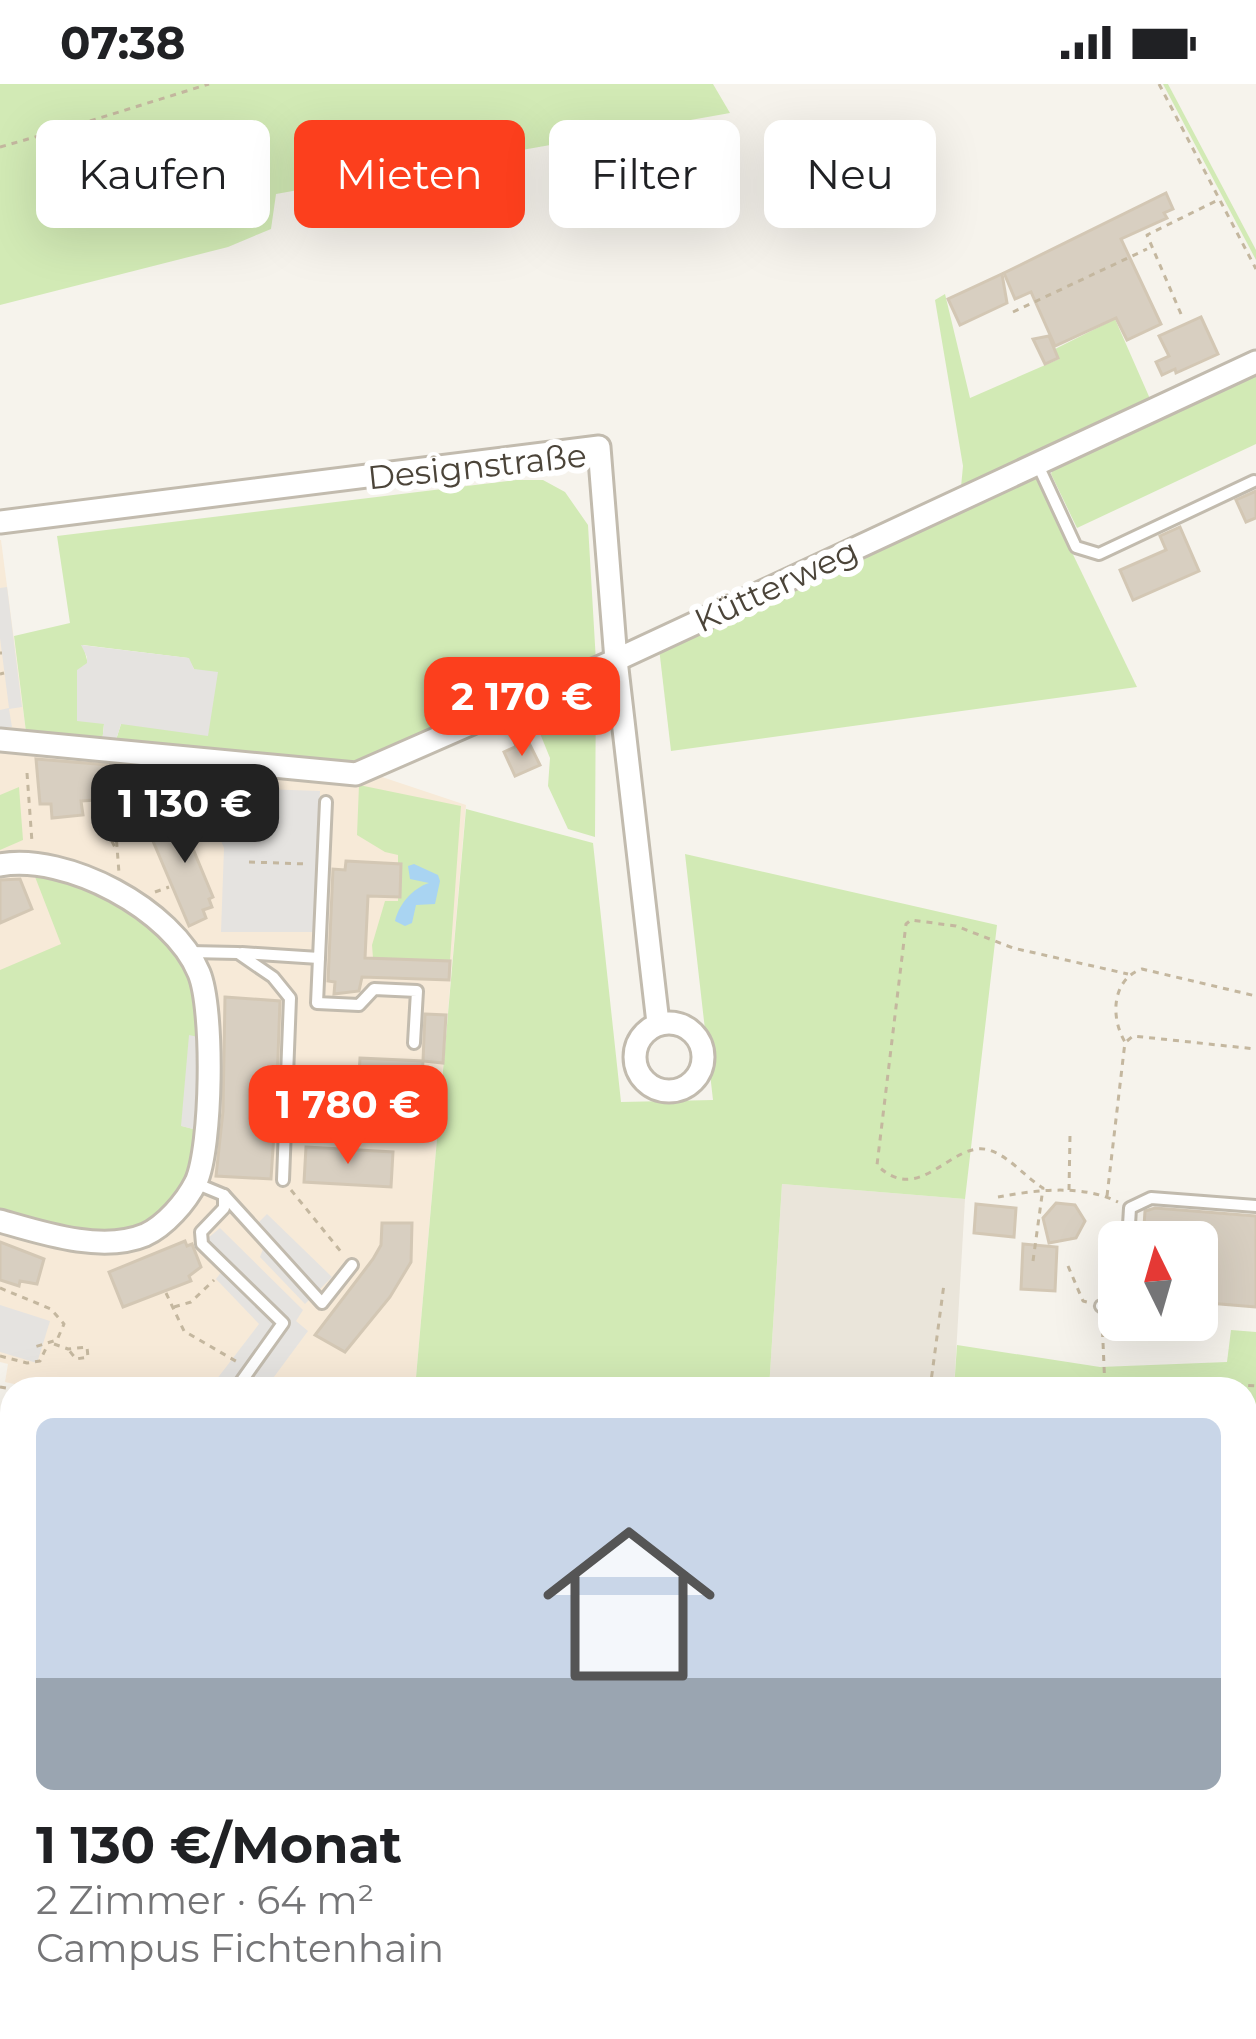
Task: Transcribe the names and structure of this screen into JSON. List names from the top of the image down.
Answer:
{
  "streets": {
    "street": ["Designstraße", "Kütterweg"]
  },
  "crossings": [
    ["Designstraße", "Kütterweg"]
  ],
  "north": "top",
  "page": {
    "status": "07:38",
    "chip": [
      "Kaufen",
      "Mieten",
      "Filter",
      "Neu"
    ],
    "price": ["2 170 €", "1 130 €", "1 780 €"],
    "list": [
      {
        "name": "1 130 €/Monat",
        "note": "2 Zimmer · 64 m² · Campus Fichtenhain"
      }
    ]
  }
}
